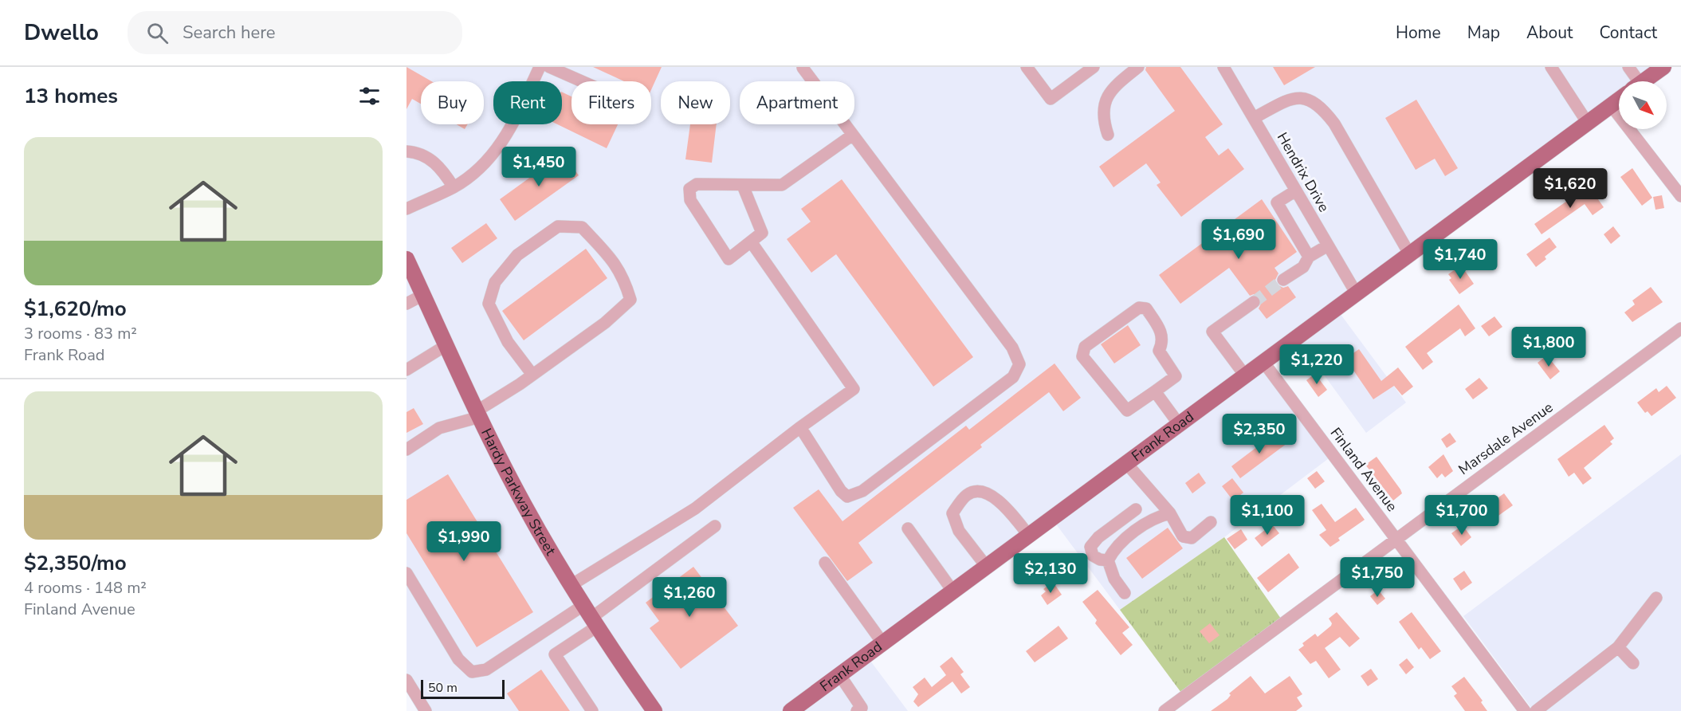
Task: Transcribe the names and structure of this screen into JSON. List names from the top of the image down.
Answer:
{
  "streets": {
    "main road": ["Frank Road", "Hardy Parkway Street"],
    "street": ["Hendrix Drive", "Marsdale Avenue", "Finland Avenue"]
  },
  "crossings": [
    ["Hendrix Drive", "Frank Road"],
    ["Frank Road", "Finland Avenue"],
    ["Marsdale Avenue", "Finland Avenue"]
  ],
  "scale_bar": "50 m",
  "north": "bottom right",
  "page": {
    "header": "Dwello",
    "search": "Search here",
    "nav": [
      "Home",
      "Map",
      "About",
      "Contact"
    ],
    "heading": "13 homes",
    "chip": [
      "Buy",
      "Rent",
      "Filters",
      "New",
      "Apartment"
    ],
    "list": [
      {
        "name": "$1,620/mo",
        "note": "3 rooms · 83 m² · Frank Road"
      },
      {
        "name": "$2,350/mo",
        "note": "4 rooms · 148 m² · Finland Avenue"
      }
    ],
    "price": [
      "$1,450",
      "$1,620",
      "$1,690",
      "$1,740",
      "$1,800",
      "$1,220",
      "$2,350",
      "$1,100",
      "$1,700",
      "$1,990",
      "$2,130",
      "$1,750",
      "$1,260"
    ],
    "scale": "50 m"
  }
}
